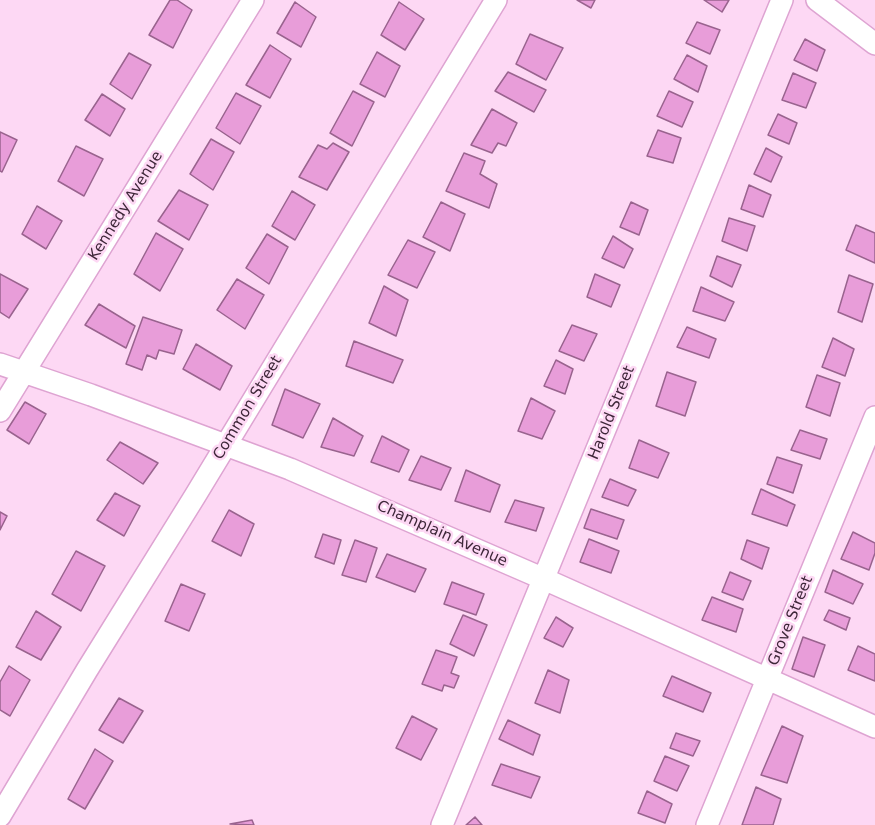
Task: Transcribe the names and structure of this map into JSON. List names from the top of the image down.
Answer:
{
  "streets": {
    "street": [
      "Kennedy Avenue",
      "Common Street",
      "Harold Street",
      "Champlain Avenue",
      "Grove Street"
    ]
  },
  "crossings": [
    ["Kennedy Avenue", "Champlain Avenue"],
    ["Common Street", "Champlain Avenue"],
    ["Harold Street", "Champlain Avenue"],
    ["Champlain Avenue", "Grove Street"]
  ]
}
